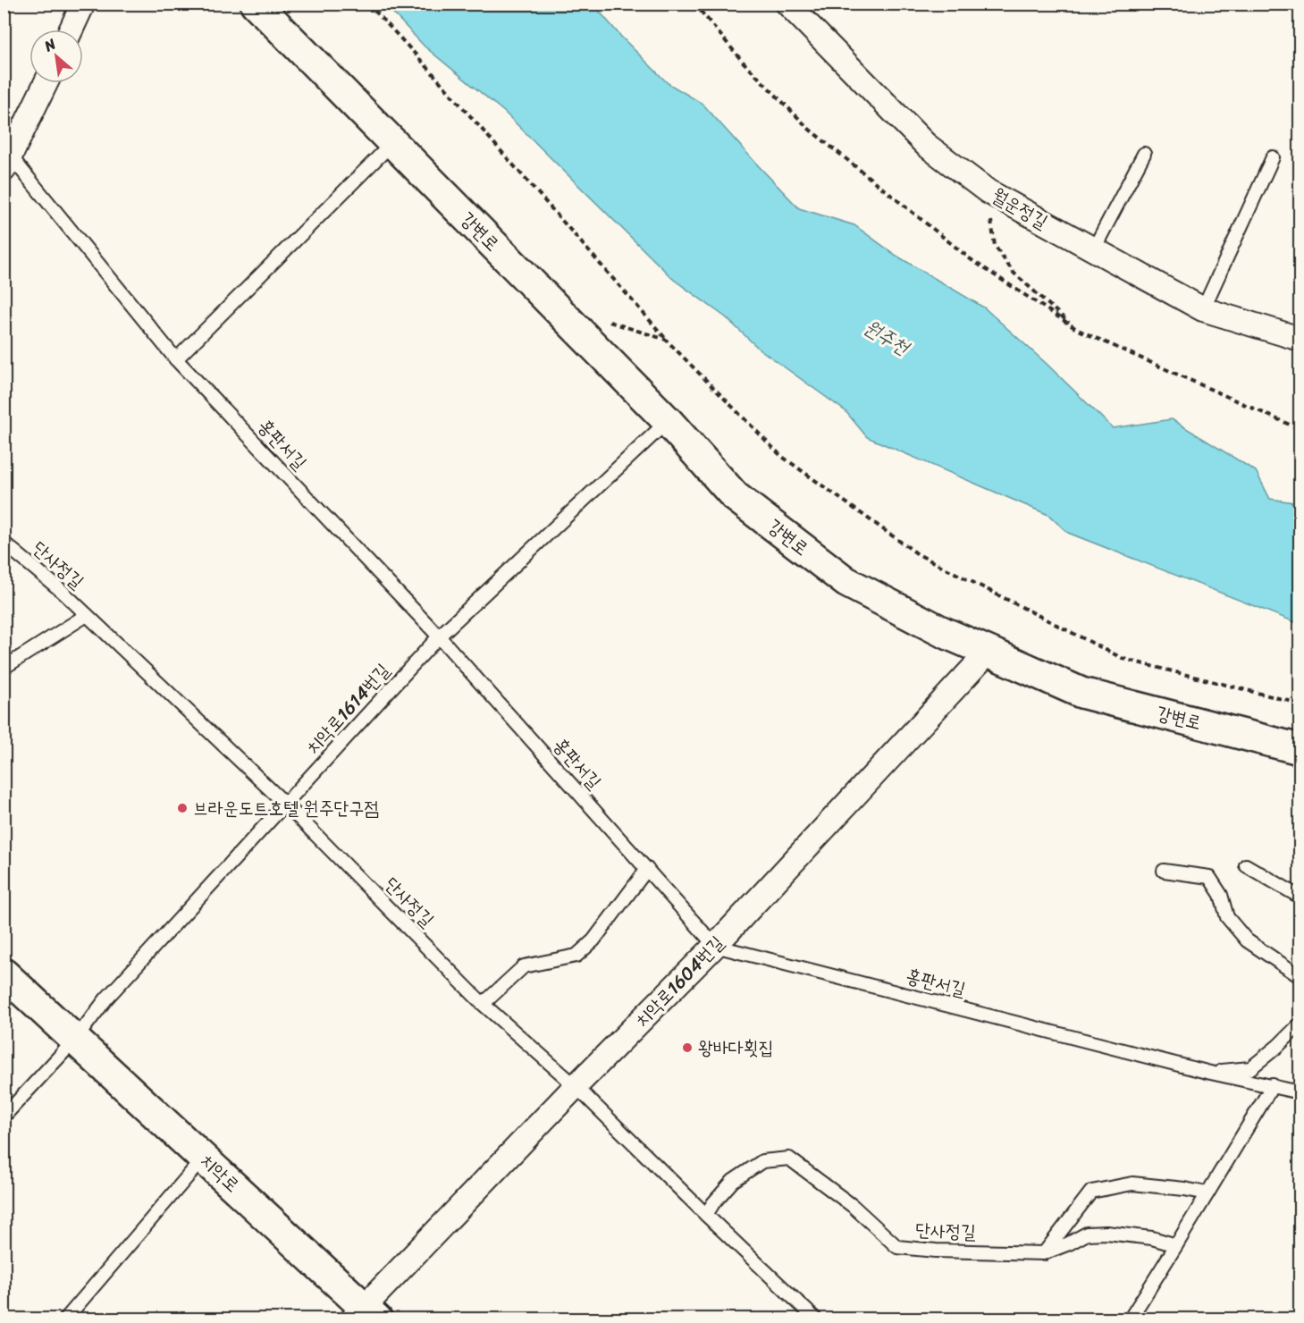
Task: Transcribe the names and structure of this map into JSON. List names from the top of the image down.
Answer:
{
  "streets": {
    "street": [
      "월운정길",
      "강변로",
      "치악로1604번길",
      "치악로"
    ],
    "lane": ["홍판서길", "단사정길", "치악로1614번길"]
  },
  "crossings": [
    ["강변로", "치악로1614번길"],
    ["강변로", "치악로1604번길"],
    ["홍판서길", "치악로1614번길"],
    ["홍판서길", "치악로1604번길"],
    ["단사정길", "치악로1614번길"],
    ["단사정길", "치악로1604번길"],
    ["치악로1614번길", "치악로"],
    ["치악로1604번길", "치악로"]
  ],
  "water": ["원주천"],
  "places": ["브라운도트호텔 원주단구점", "왕바다횟집"],
  "north": "top left"
}
